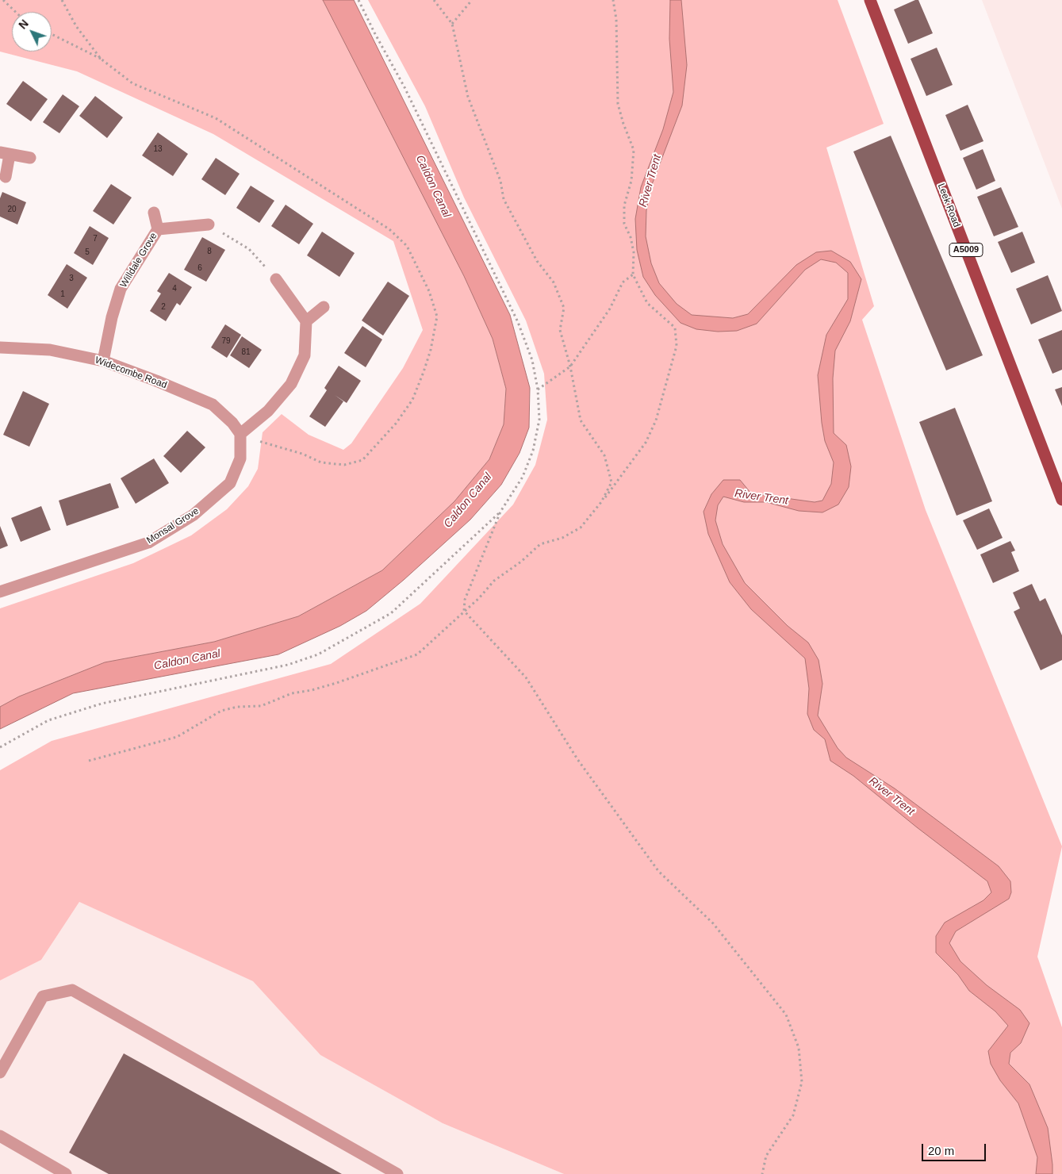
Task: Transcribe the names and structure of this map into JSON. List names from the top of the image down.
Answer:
{
  "streets": {
    "main road": ["Leek Road", "A5009"],
    "street": ["Willdale Grove", "Widecombe Road", "Monsal Grove"]
  },
  "crossings": [
    ["Willdale Grove", "Widecombe Road"],
    ["Widecombe Road", "Monsal Grove"]
  ],
  "water": ["River Trent", "Caldon Canal"],
  "house_numbers": [
    "13",
    "20",
    "7",
    "8",
    "5",
    "6",
    "3",
    "4",
    "1",
    "2",
    "79",
    "81"
  ],
  "scale_bar": "20 m",
  "north": "top left"
}
